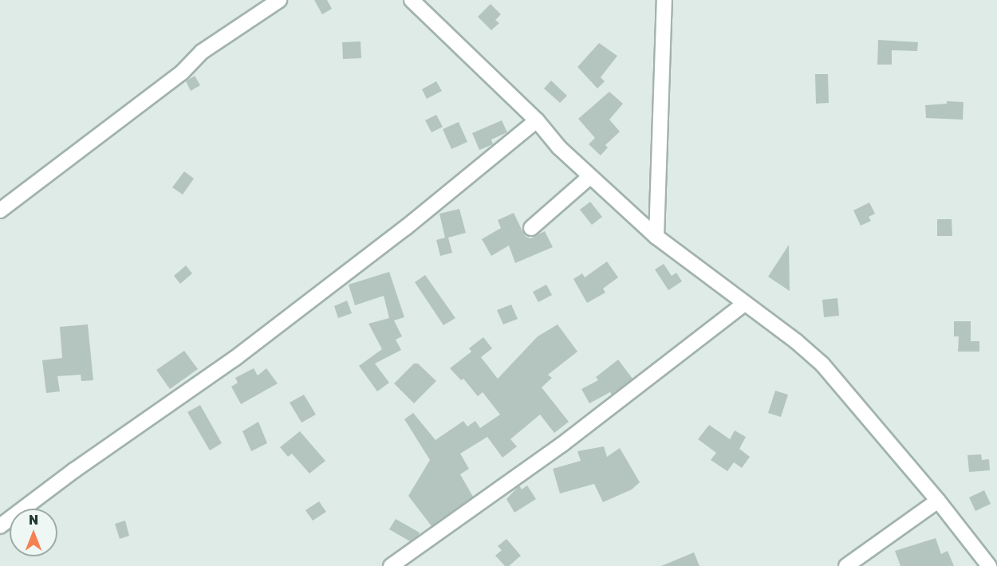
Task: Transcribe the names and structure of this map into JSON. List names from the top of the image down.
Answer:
{
  "north": "top"
}
